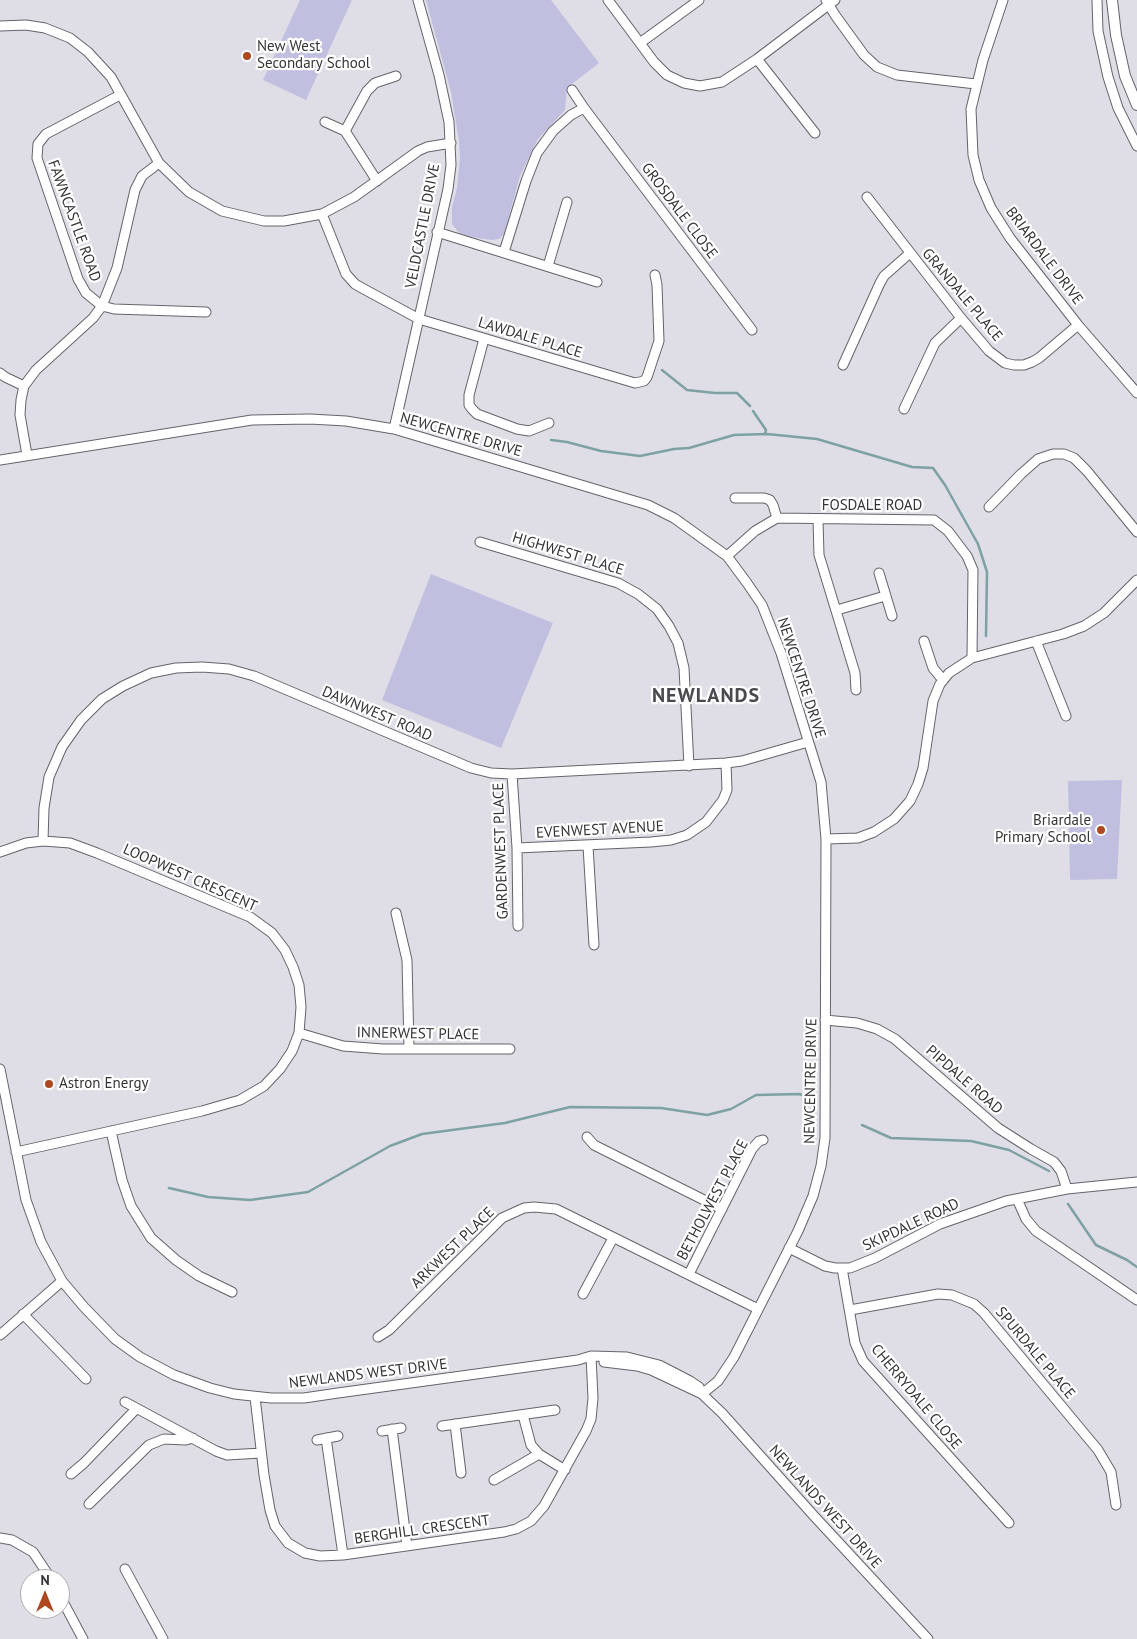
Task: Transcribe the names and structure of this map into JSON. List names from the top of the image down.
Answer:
{
  "streets": {
    "street": [
      "GROSDALE CLOSE",
      "FAWNCASTLE ROAD",
      "VELDCASTLE DRIVE",
      "BRIARDALE DRIVE",
      "GRANDALE PLACE",
      "LAWDALE PLACE",
      "NEWCENTRE DRIVE",
      "FOSDALE ROAD",
      "HIGHWEST PLACE",
      "DAWNWEST ROAD",
      "EVENWEST AVENUE",
      "GARDENWEST PLACE",
      "LOOPWEST CRESCENT",
      "INNERWEST PLACE",
      "PIPDALE ROAD",
      "BETHOLWEST PLACE",
      "SKIPDALE ROAD",
      "ARKWEST PLACE",
      "SPURDALE PLACE",
      "NEWLANDS WEST DRIVE",
      "CHERRYDALE CLOSE",
      "BERGHILL CRESCENT"
    ]
  },
  "crossings": [
    ["VELDCASTLE DRIVE", "LAWDALE PLACE"],
    ["VELDCASTLE DRIVE", "NEWCENTRE DRIVE"],
    ["BRIARDALE DRIVE", "GRANDALE PLACE"],
    ["NEWCENTRE DRIVE", "DAWNWEST ROAD"],
    ["NEWCENTRE DRIVE", "PIPDALE ROAD"],
    ["NEWCENTRE DRIVE", "SKIPDALE ROAD"],
    ["NEWCENTRE DRIVE", "ARKWEST PLACE"],
    ["NEWCENTRE DRIVE", "NEWLANDS WEST DRIVE"],
    ["HIGHWEST PLACE", "DAWNWEST ROAD"],
    ["DAWNWEST ROAD", "EVENWEST AVENUE"],
    ["DAWNWEST ROAD", "GARDENWEST PLACE"],
    ["DAWNWEST ROAD", "LOOPWEST CRESCENT"],
    ["EVENWEST AVENUE", "GARDENWEST PLACE"],
    ["LOOPWEST CRESCENT", "INNERWEST PLACE"],
    ["LOOPWEST CRESCENT", "NEWLANDS WEST DRIVE"],
    ["PIPDALE ROAD", "SKIPDALE ROAD"],
    ["BETHOLWEST PLACE", "ARKWEST PLACE"],
    ["SKIPDALE ROAD", "CHERRYDALE CLOSE"],
    ["SPURDALE PLACE", "CHERRYDALE CLOSE"],
    ["NEWLANDS WEST DRIVE", "BERGHILL CRESCENT"]
  ],
  "districts": ["NEWLANDS"],
  "places": ["New West Secondary School", "Briardale Primary School", "Astron Energy"],
  "north": "top"
}
